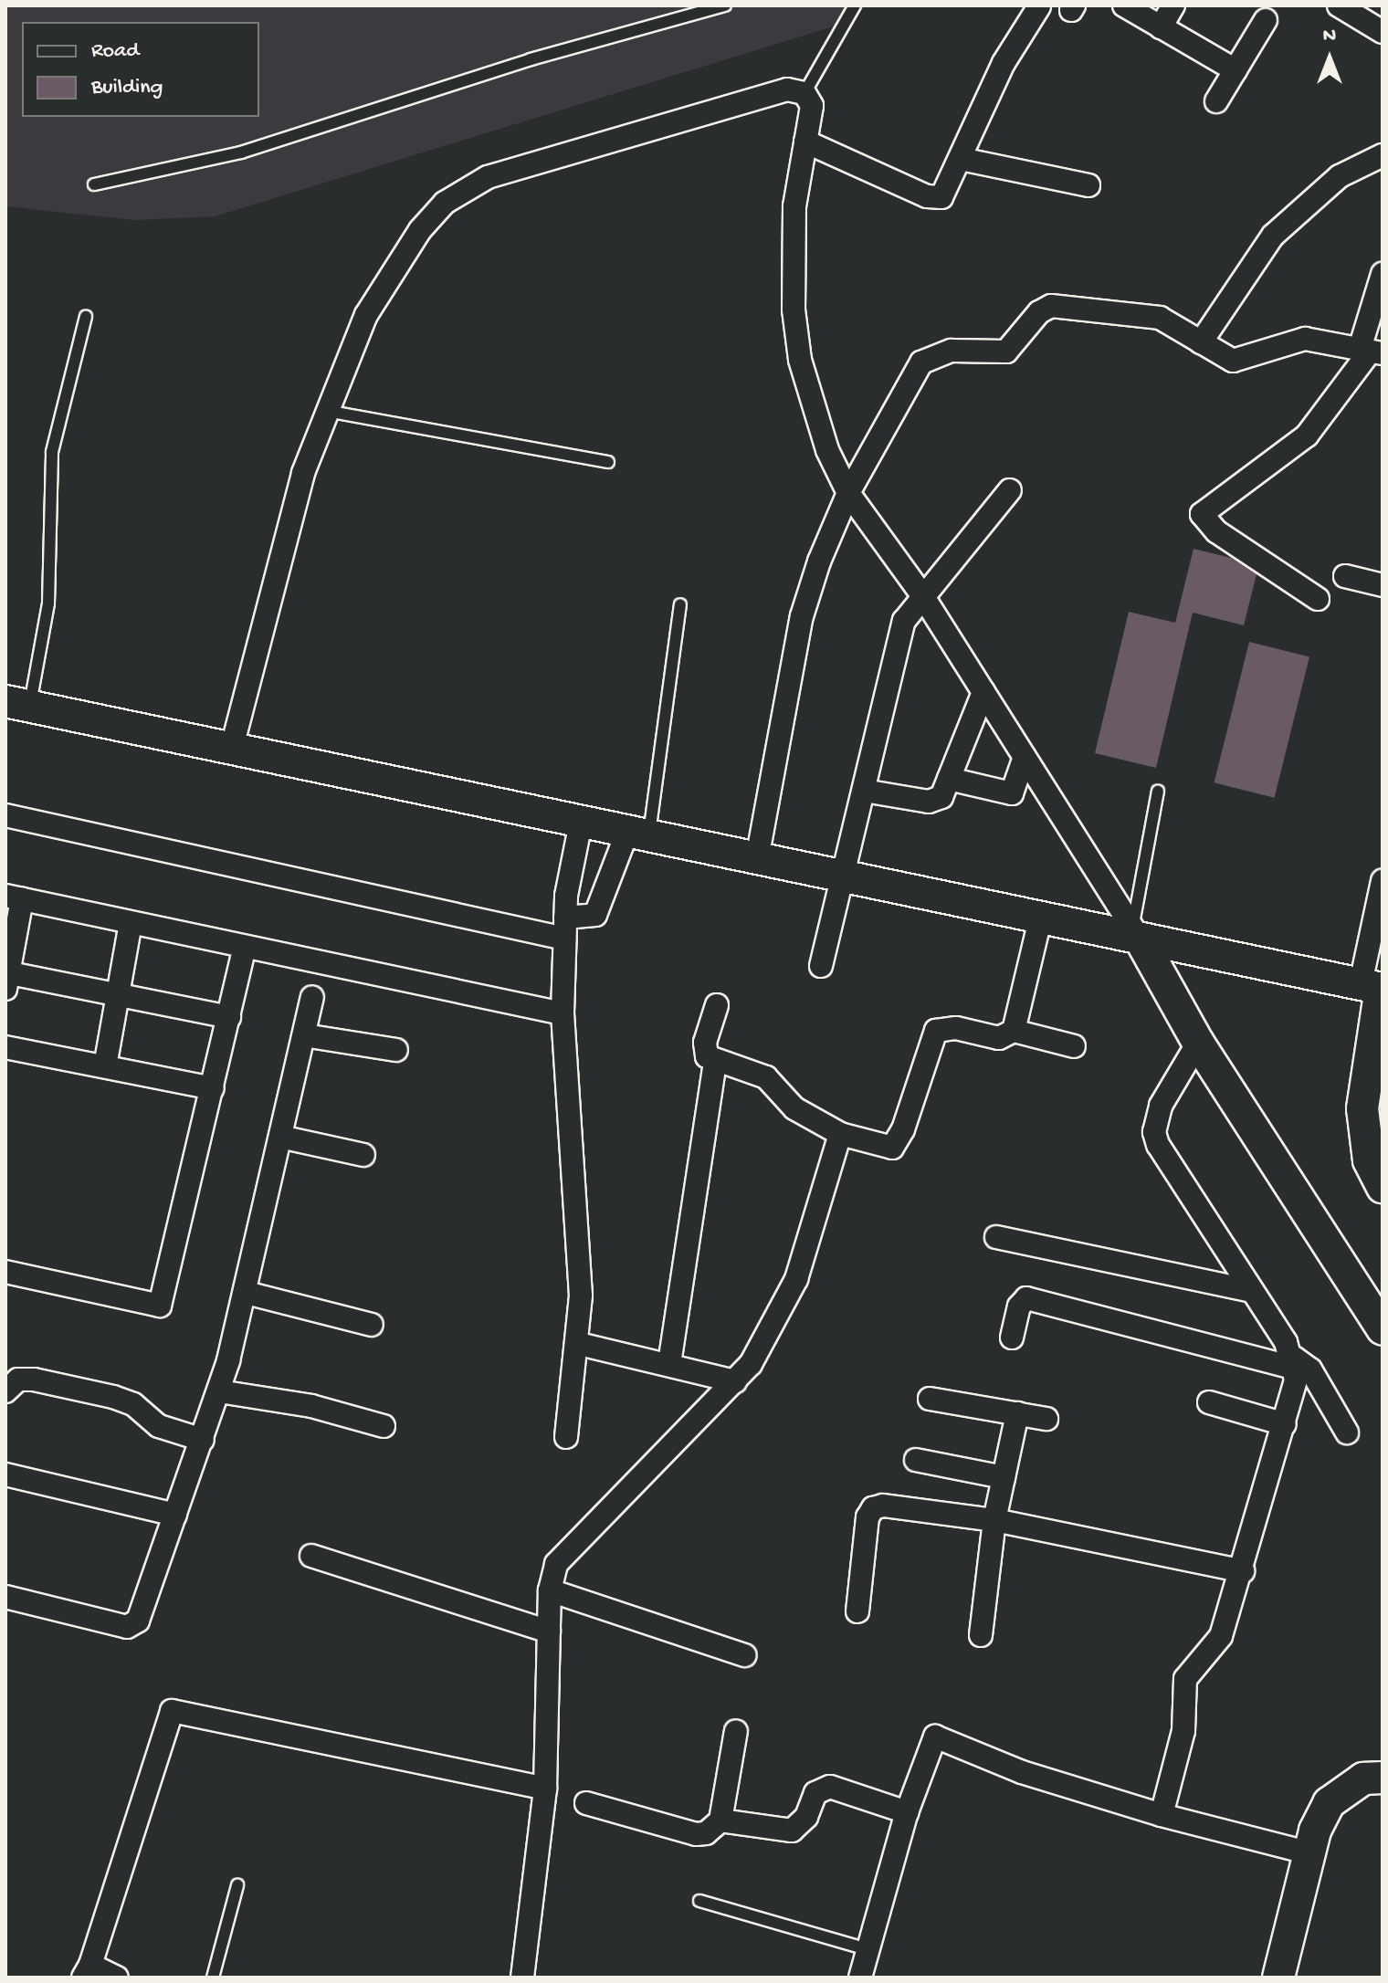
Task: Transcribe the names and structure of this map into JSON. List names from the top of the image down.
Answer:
{
  "legend": ["Road", "Building"],
  "north": "top"
}
